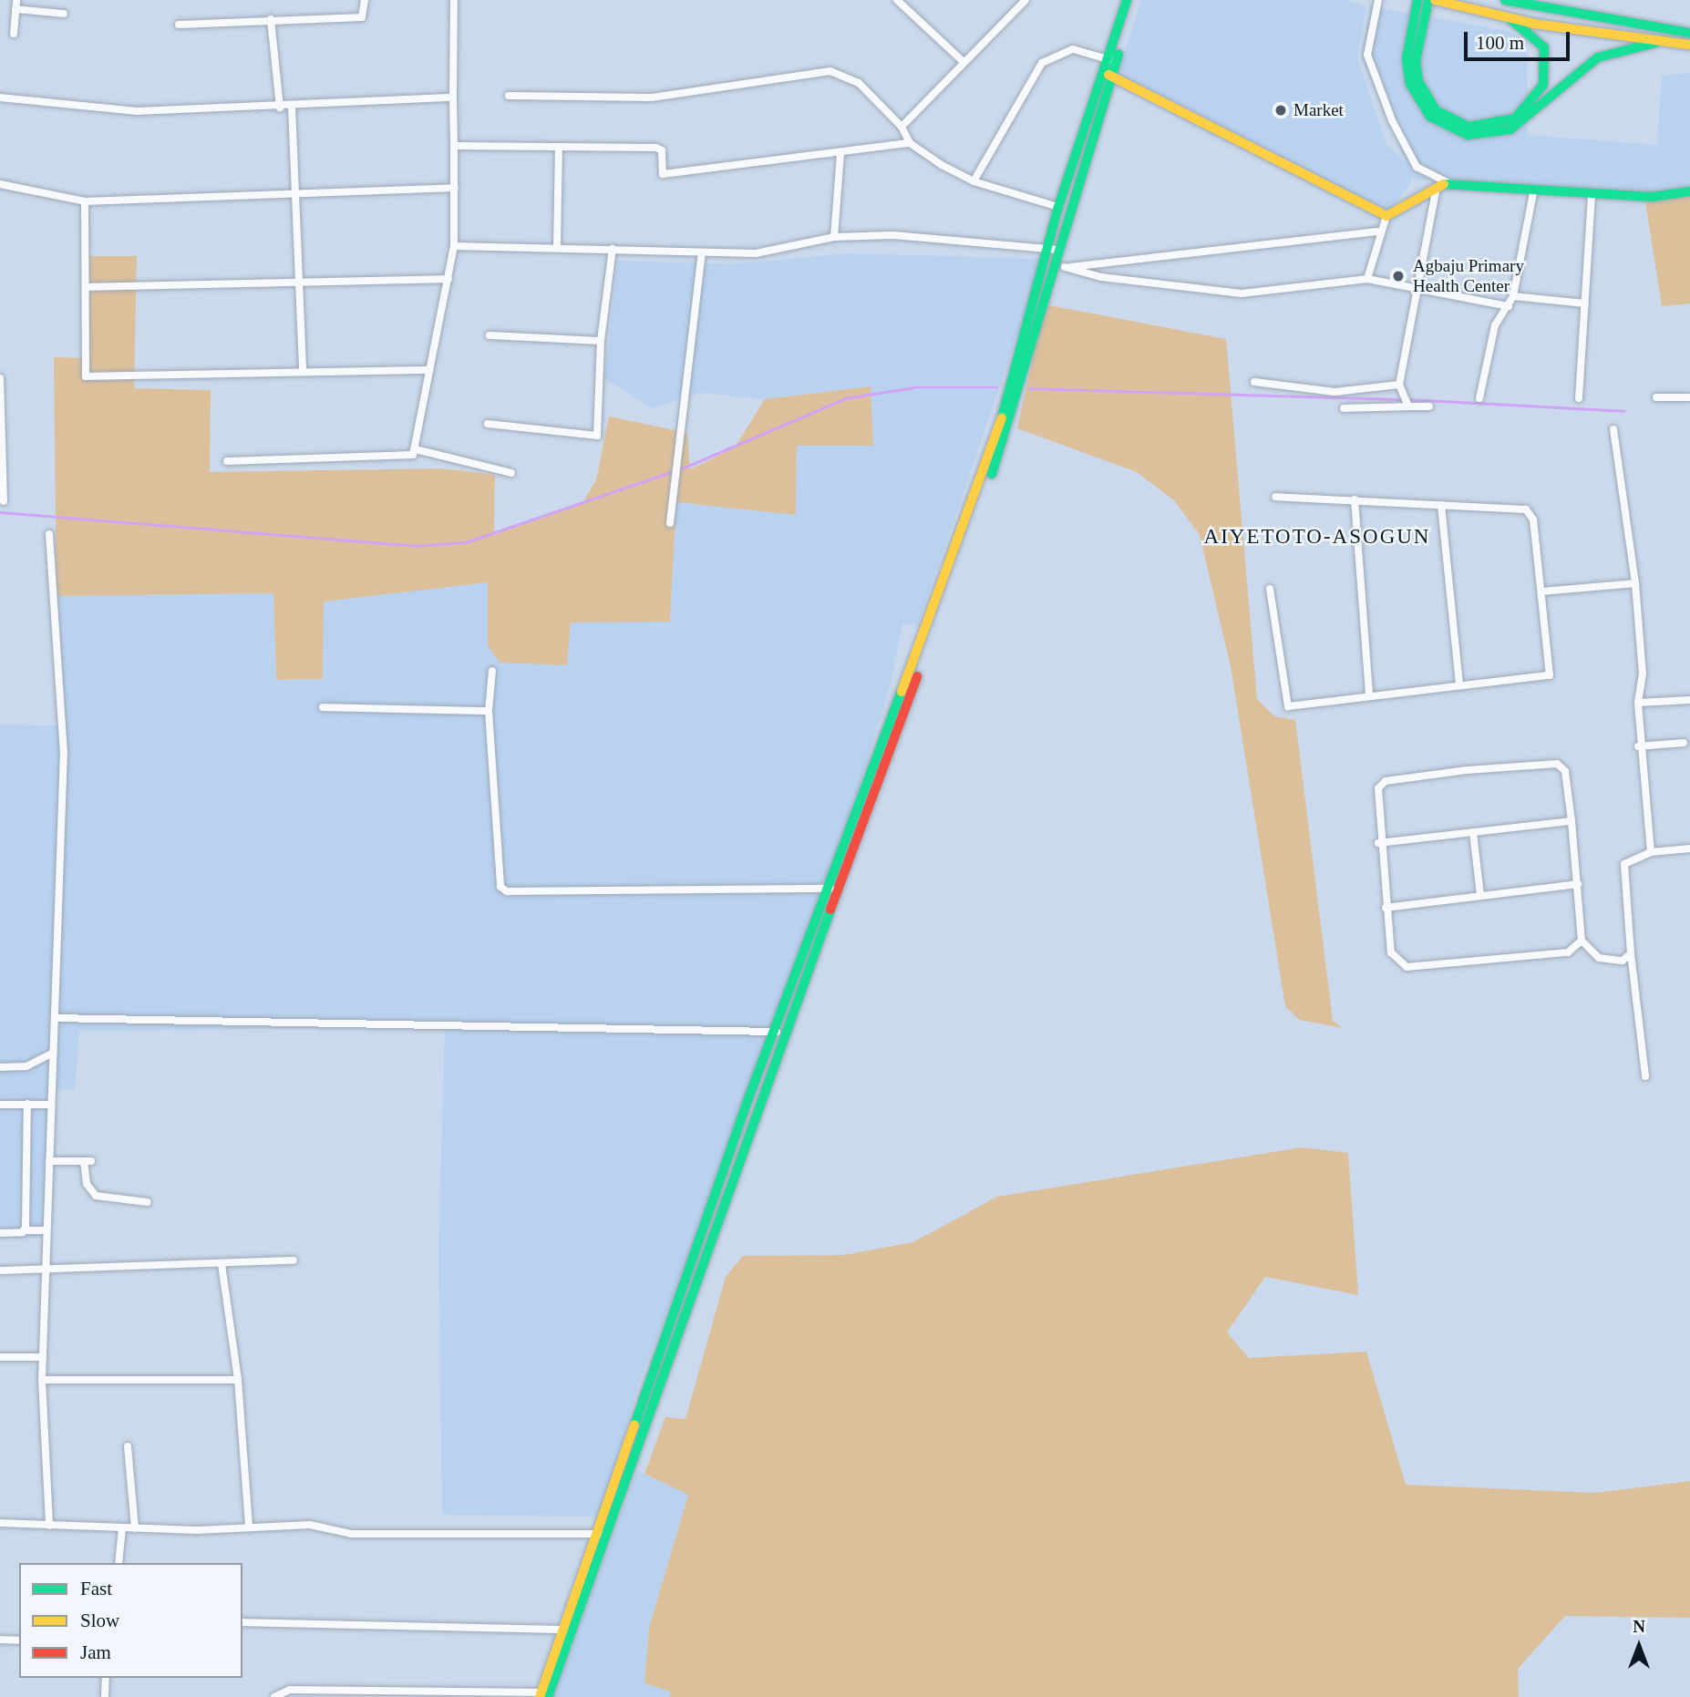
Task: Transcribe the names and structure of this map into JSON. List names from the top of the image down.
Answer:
{
  "districts": ["AIYETOTO-ASOGUN"],
  "places": ["Market", "Agbaju Primary Health Center"],
  "legend": ["Fast", "Slow", "Jam"],
  "scale_bar": "100 m",
  "north": "top"
}
